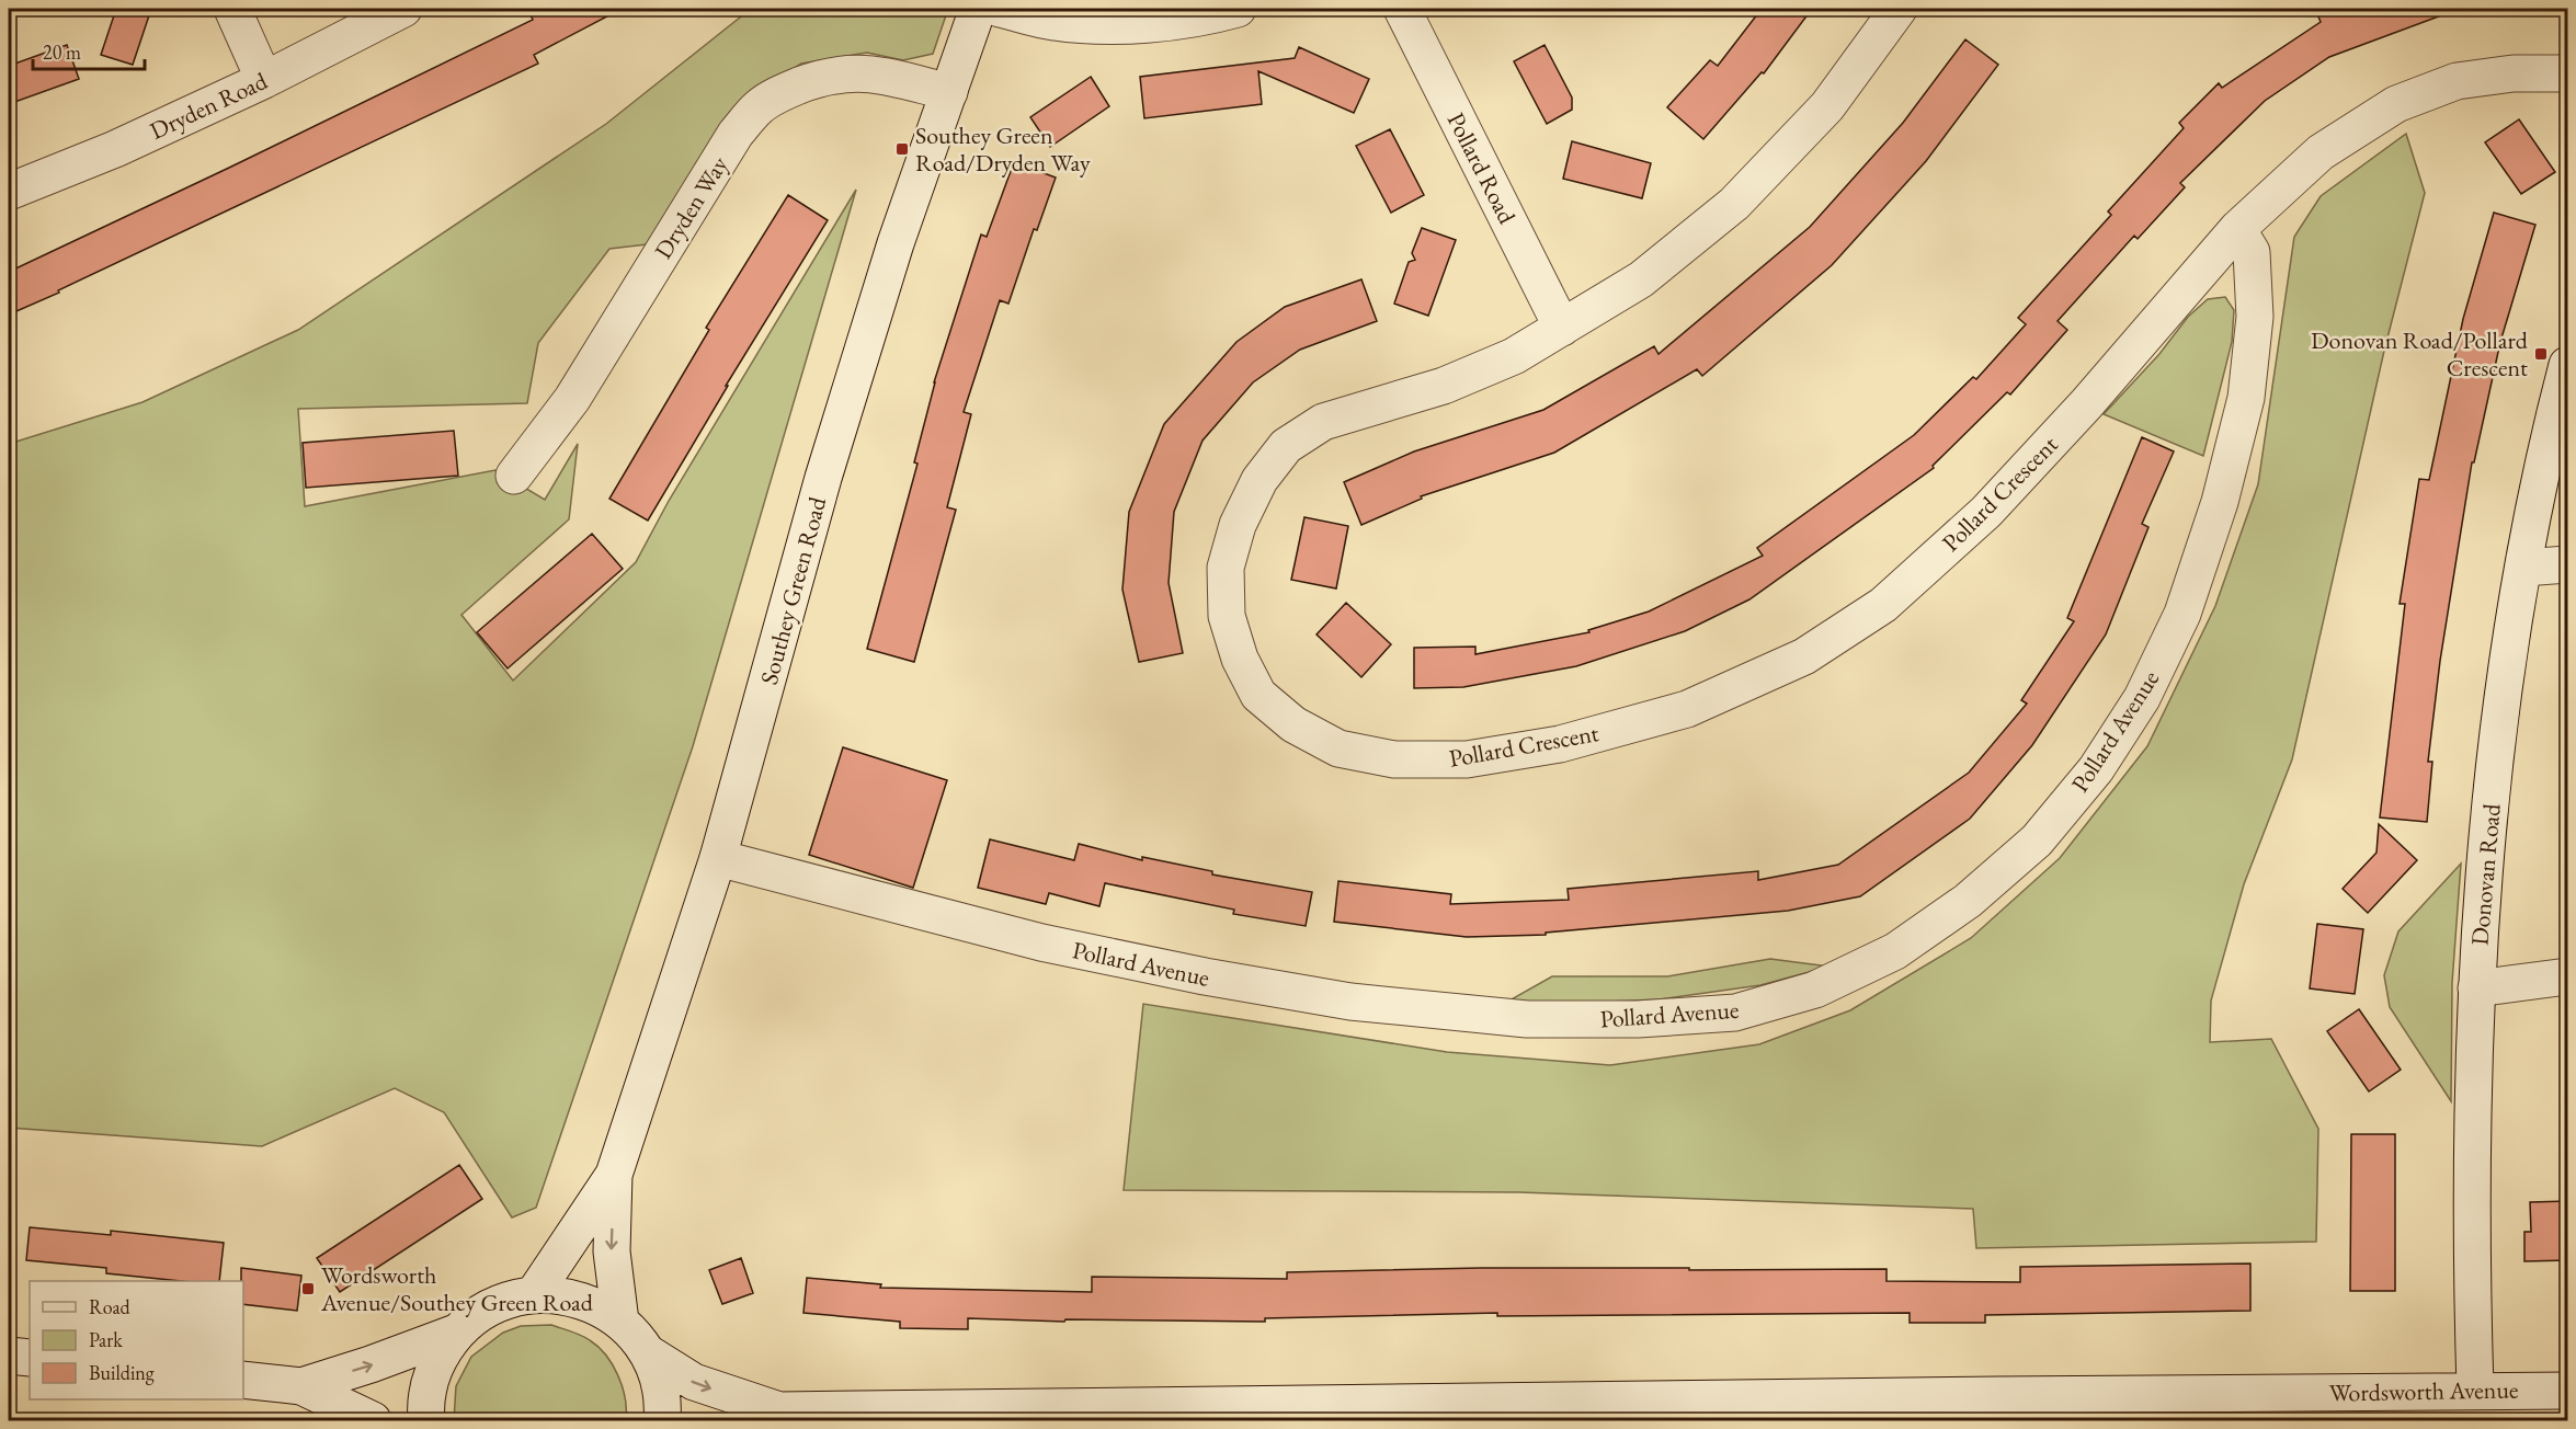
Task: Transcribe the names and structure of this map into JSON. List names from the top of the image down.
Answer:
{
  "streets": {
    "street": [
      "Dryden Road",
      "Pollard Road",
      "Dryden Way",
      "Pollard Crescent",
      "Southey Green Road",
      "Pollard Avenue",
      "Donovan Road",
      "Wordsworth Avenue"
    ]
  },
  "crossings": [
    ["Pollard Road", "Pollard Crescent"],
    ["Dryden Way", "Southey Green Road"],
    ["Pollard Crescent", "Pollard Avenue"],
    ["Southey Green Road", "Pollard Avenue"],
    ["Donovan Road", "Wordsworth Avenue"]
  ],
  "places": {
    "transit": ["Southey Green Road/Dryden Way", "Donovan Road/Pollard Crescent", "Wordsworth Avenue/Southey Green Road"]
  },
  "legend": ["Road", "Park", "Building"],
  "scale_bar": "20 m"
}
